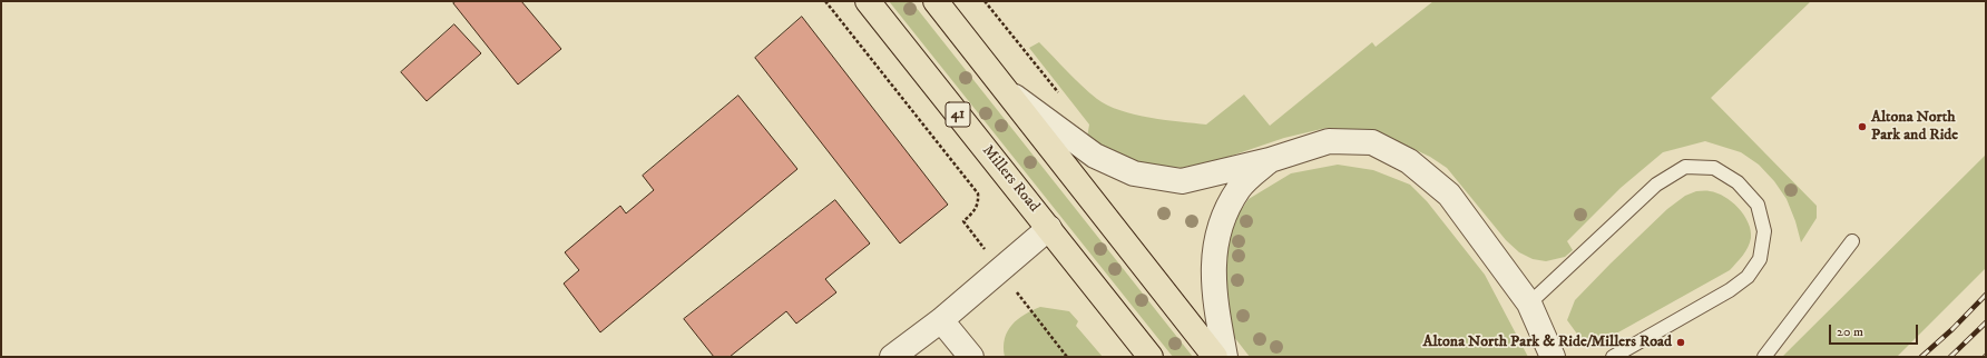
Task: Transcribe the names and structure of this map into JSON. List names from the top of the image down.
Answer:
{
  "streets": {
    "main road": ["41", "Millers Road"]
  },
  "places": ["Altona North Park and Ride", "Altona North Park & Ride/Millers Road"],
  "scale_bar": "20 m"
}
